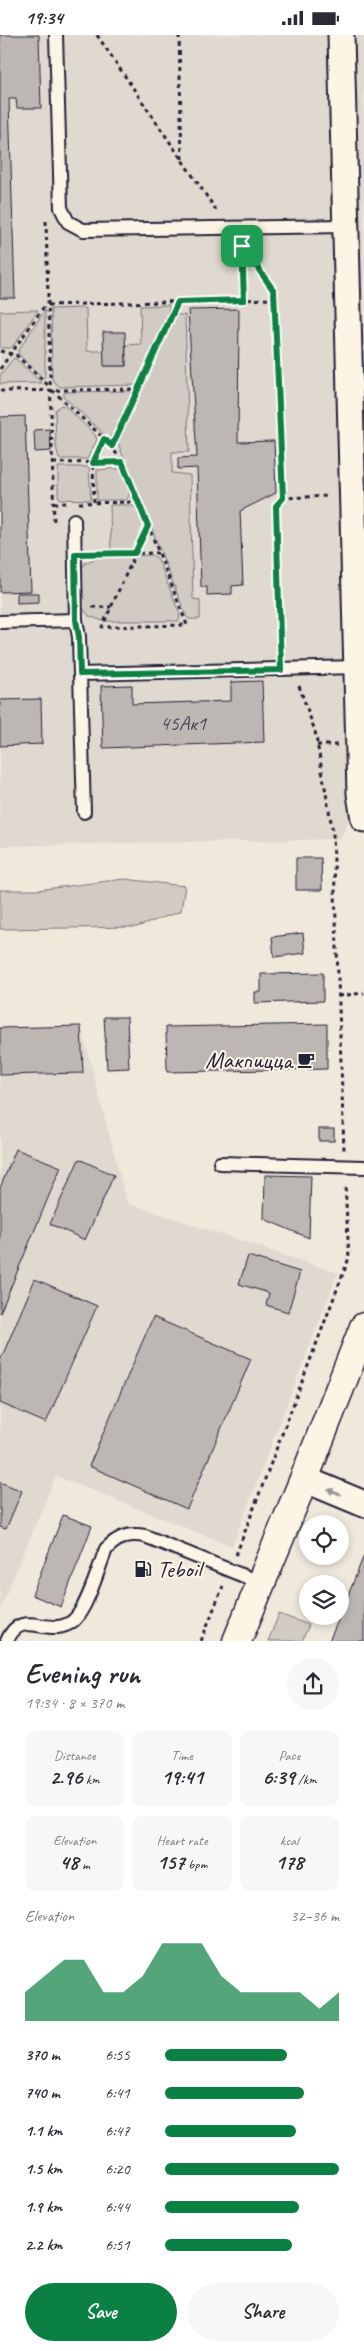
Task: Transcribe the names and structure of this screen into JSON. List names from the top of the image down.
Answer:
{
  "places": {
    "cafe": ["Макпицца"],
    "fuel station": ["Teboil"]
  },
  "house_numbers": ["45Ак1"],
  "page": {
    "status": "19:34",
    "heading": ["Evening run", "19:34 · 8 × 370 m"],
    "stats": [
      ["Distance", "2.96 km"],
      ["Time", "19:41"],
      ["Pace", "6:39 /km"],
      ["Elevation", "48 m"],
      ["Heart rate", "157 bpm"],
      ["kcal", "178"]
    ],
    "chart": ["Elevation", "32–36 m"],
    "list": [
      {
        "name": "370 m",
        "note": "6:55"
      },
      {
        "name": "740 m",
        "note": "6:41"
      },
      {
        "name": "1.1 km",
        "note": "6:47"
      },
      {
        "name": "1.5 km",
        "note": "6:20"
      },
      {
        "name": "1.9 km",
        "note": "6:44"
      },
      {
        "name": "2.2 km",
        "note": "6:51"
      }
    ],
    "buttons": ["Save", "Share"]
  }
}
